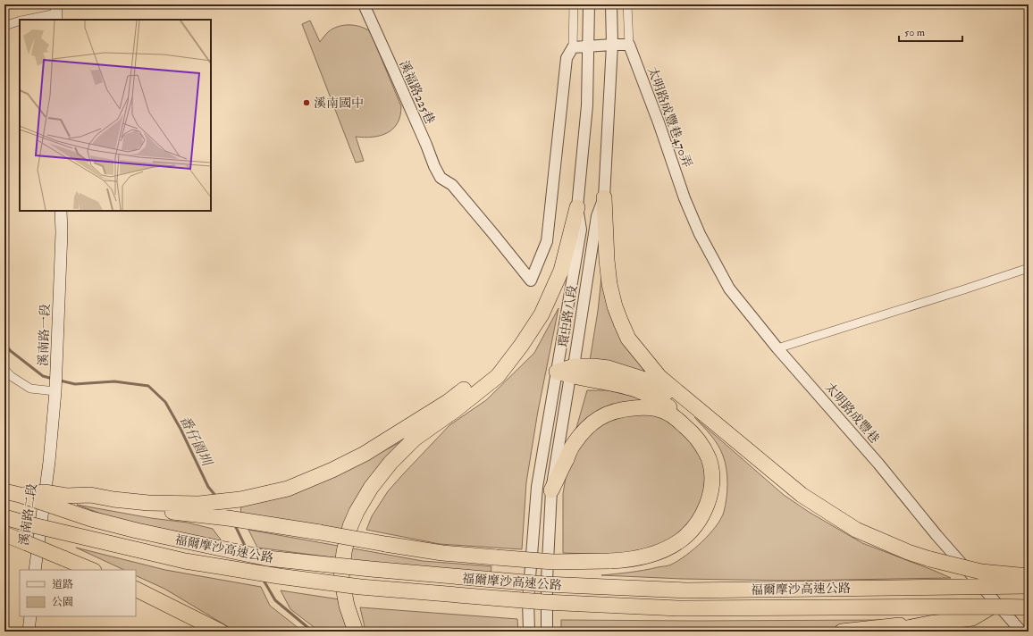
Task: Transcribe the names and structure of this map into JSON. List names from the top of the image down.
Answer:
{
  "streets": {
    "highway": ["福爾摩沙高速公路"],
    "main road": ["溪南路一段", "溪南路二段"],
    "street": [
      "溪福路225巷",
      "太明路成豐巷470弄",
      "環中路八段",
      "太明路成豐巷"
    ]
  },
  "crossings": [
    ["太明路成豐巷470弄", "太明路成豐巷"],
    ["溪南路一段", "溪南路二段"]
  ],
  "water": ["番仔園圳"],
  "places": ["溪南國中"],
  "legend": ["道路", "公園"],
  "scale_bar": "50 m"
}
